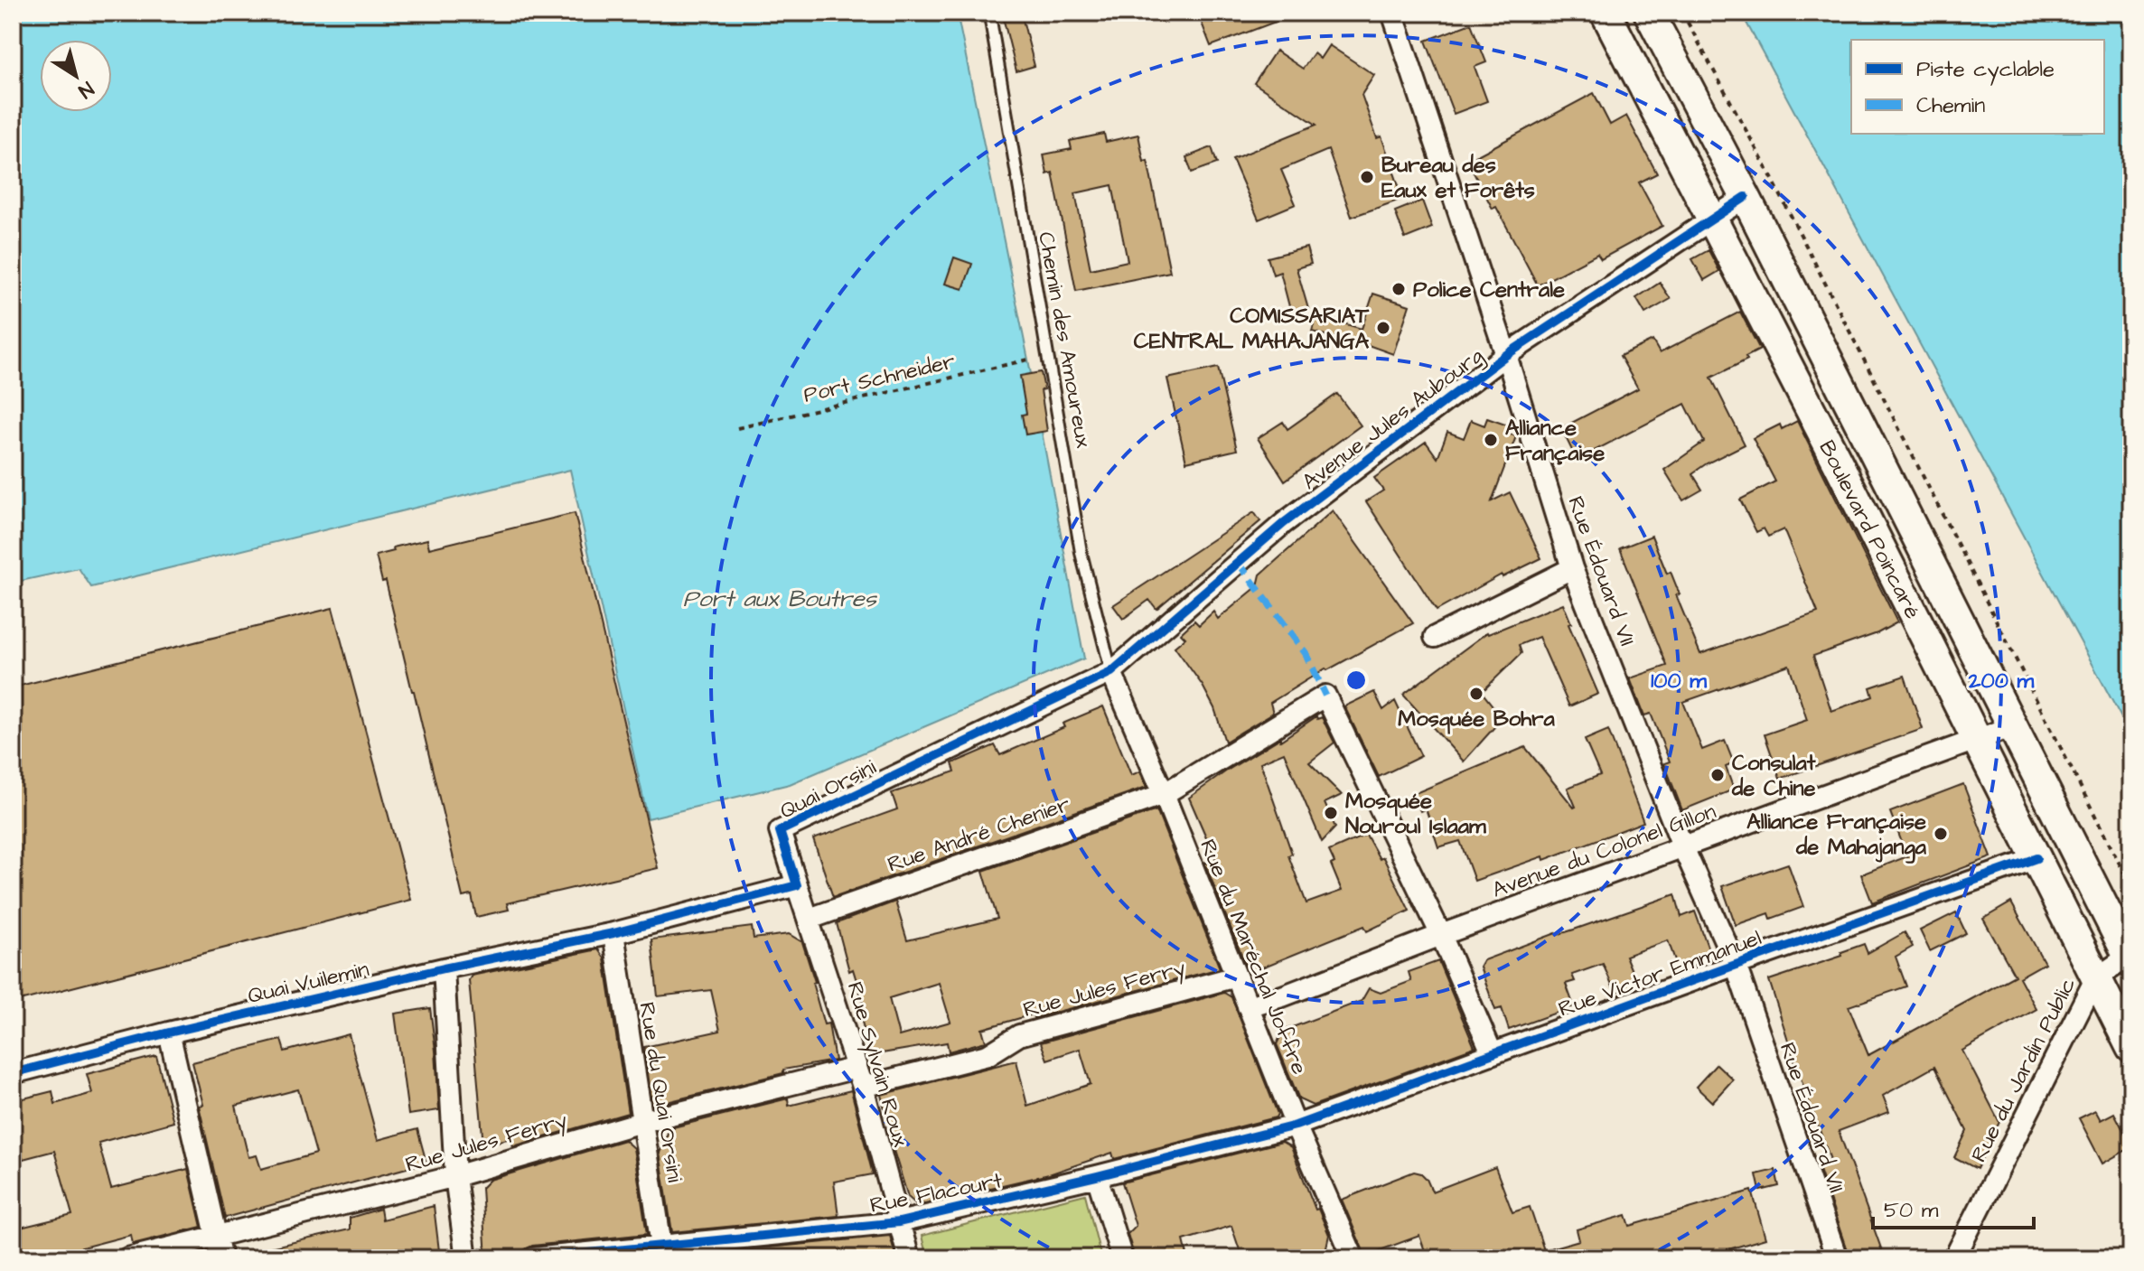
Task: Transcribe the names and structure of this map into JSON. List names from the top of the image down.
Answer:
{
  "streets": {
    "street": [
      "Avenue Jules Aubourg",
      "Boulevard Poincaré",
      "Rue Édouard VII",
      "Quai Orsini",
      "Rue André Chenier",
      "Avenue du Colonel Gillon",
      "Rue du Maréchal Joffre",
      "Rue Victor Emmanuel",
      "Quai Vuilemin",
      "Rue Jules Ferry",
      "Rue Sylvain Roux",
      "Rue du Jardin Public",
      "Rue du Quai Orsini",
      "Rue Flacourt"
    ],
    "lane": ["Chemin des Amoureux"],
    "path": ["Port Schneider"]
  },
  "crossings": [
    ["Chemin des Amoureux", "Avenue Jules Aubourg"],
    ["Chemin des Amoureux", "Quai Orsini"],
    ["Chemin des Amoureux", "Rue du Maréchal Joffre"],
    ["Avenue Jules Aubourg", "Boulevard Poincaré"],
    ["Avenue Jules Aubourg", "Rue Édouard VII"],
    ["Avenue Jules Aubourg", "Quai Orsini"],
    ["Avenue Jules Aubourg", "Rue du Maréchal Joffre"],
    ["Boulevard Poincaré", "Avenue du Colonel Gillon"],
    ["Boulevard Poincaré", "Rue Victor Emmanuel"],
    ["Boulevard Poincaré", "Rue du Jardin Public"],
    ["Rue Édouard VII", "Avenue du Colonel Gillon"],
    ["Rue Édouard VII", "Rue Victor Emmanuel"],
    ["Quai Orsini", "Rue du Maréchal Joffre"],
    ["Quai Orsini", "Rue Sylvain Roux"],
    ["Rue André Chenier", "Avenue du Colonel Gillon"],
    ["Rue André Chenier", "Rue du Maréchal Joffre"],
    ["Rue André Chenier", "Rue Sylvain Roux"],
    ["Avenue du Colonel Gillon", "Rue du Maréchal Joffre"],
    ["Rue du Maréchal Joffre", "Rue Victor Emmanuel"],
    ["Rue du Maréchal Joffre", "Rue Jules Ferry"],
    ["Rue du Maréchal Joffre", "Rue Flacourt"],
    ["Rue Victor Emmanuel", "Rue Flacourt"],
    ["Quai Vuilemin", "Rue du Quai Orsini"],
    ["Rue Jules Ferry", "Rue Sylvain Roux"],
    ["Rue Jules Ferry", "Rue du Quai Orsini"],
    ["Rue Sylvain Roux", "Rue Flacourt"],
    ["Rue du Quai Orsini", "Rue Flacourt"]
  ],
  "water": ["Port aux Boutres"],
  "places": [
    "Bureau des Eaux et Forêts",
    "Police Centrale",
    "COMISSARIAT CENTRAL MAHAJANGA",
    "Alliance Française",
    "Mosquée Bohra",
    "Consulat de Chine",
    "Mosquée Nouroul Islaam",
    "Alliance Française de Mahajanga"
  ],
  "legend": ["Piste cyclable", "Chemin"],
  "scale_bar": "50 m",
  "north": "bottom right",
  "rings": ["100 m", "200 m"]
}
